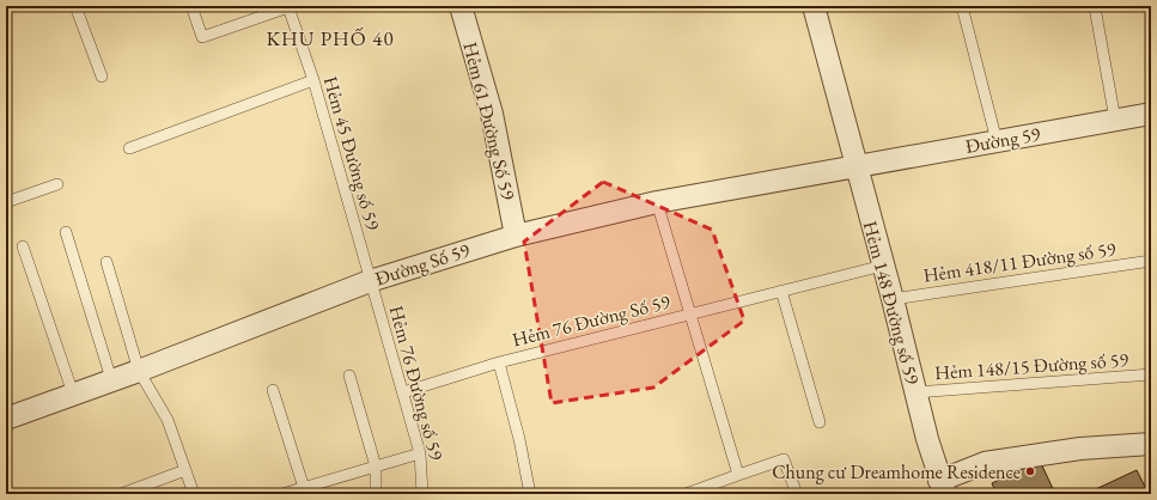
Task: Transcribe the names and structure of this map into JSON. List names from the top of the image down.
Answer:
{
  "streets": {
    "street": [
      "Hẻm 61 Đường Số 59",
      "Đường 59",
      "Đường Số 59",
      "Hẻm 148 Đường số 59"
    ],
    "lane": [
      "Hẻm 45 Đường số 59",
      "Hẻm 418/11 Đường số 59",
      "Hẻm 76 Đường Số 59",
      "Hẻm 148/15 Đường số 59",
      "Hẻm 76 Đường số 59"
    ]
  },
  "crossings": [
    ["Hẻm 61 Đường Số 59", "Đường Số 59"],
    ["Đường 59", "Đường Số 59"],
    ["Đường 59", "Hẻm 148 Đường số 59"],
    ["Hẻm 45 Đường số 59", "Đường Số 59"],
    ["Hẻm 45 Đường số 59", "Hẻm 76 Đường số 59"],
    ["Hẻm 418/11 Đường số 59", "Hẻm 148 Đường số 59"],
    ["Đường Số 59", "Hẻm 148 Đường số 59"],
    ["Đường Số 59", "Hẻm 76 Đường số 59"],
    ["Hẻm 148 Đường số 59", "Hẻm 76 Đường Số 59"],
    ["Hẻm 148 Đường số 59", "Hẻm 148/15 Đường số 59"],
    ["Hẻm 76 Đường Số 59", "Hẻm 76 Đường số 59"]
  ],
  "districts": ["KHU PHỐ 40"],
  "places": ["Chung cư Dreamhome Residence"]
}
